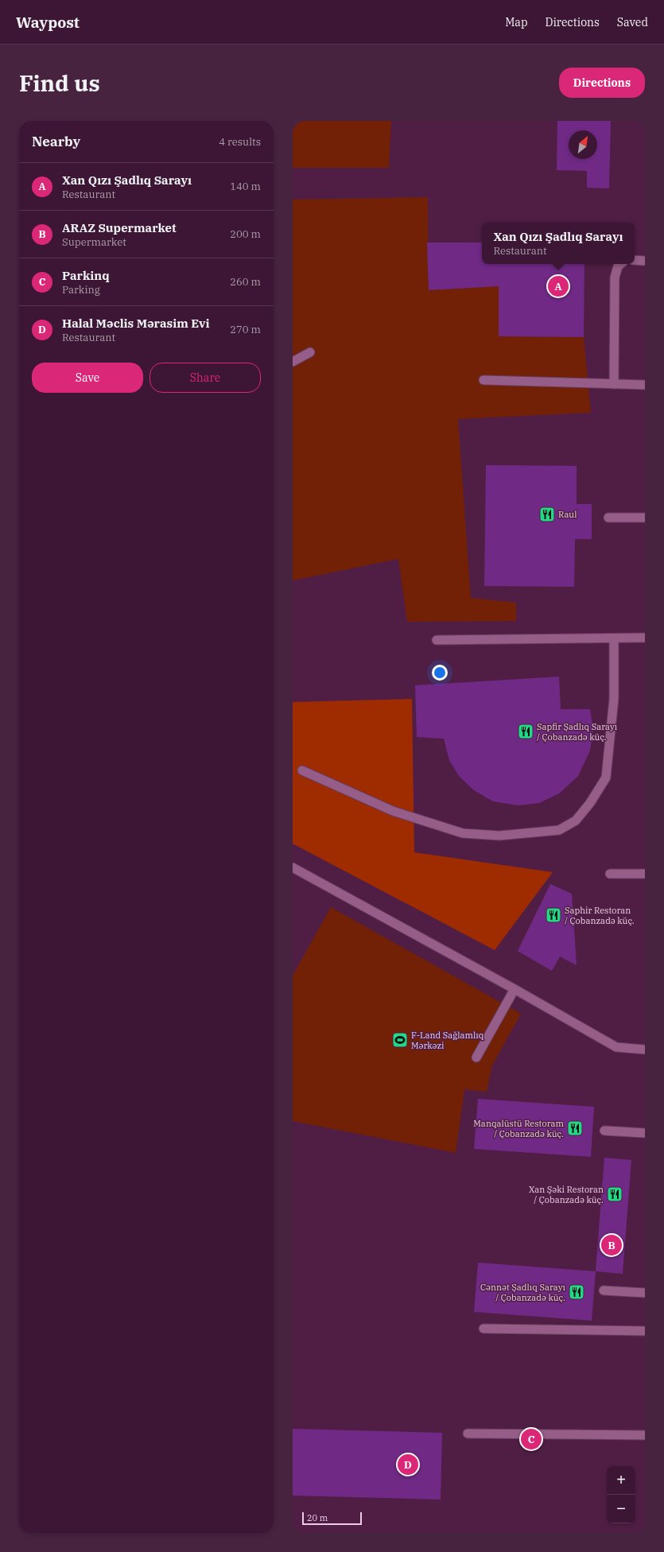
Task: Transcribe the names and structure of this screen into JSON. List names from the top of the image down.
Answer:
{
  "places": {
    "restaurant": [
      "Raul",
      "Sapfir Şadlıq Sarayı / Çobanzadə küç.",
      "Saphir Restoran / Çobanzadə küç.",
      "Manqalüstü Restoram / Çobanzadə küç.",
      "Xan Şəki Restoran / Çobanzadə küç.",
      "Cənnət Şadlıq Sarayı / Çobanzadə küç."
    ],
    "sports": ["F-Land Sağlamlıq Mərkəzi"]
  },
  "scale_bar": "20 m",
  "north": "top right",
  "page": {
    "header": "Waypost",
    "nav": ["Map", "Directions", "Saved"],
    "buttons": [
      "Directions",
      ["Save", "Share"]
    ],
    "title": "Find us",
    "heading": ["Nearby", "4 results"],
    "list": [
      {
        "mark": "A",
        "name": "Xan Qızı Şadlıq Sarayı",
        "note": "Restaurant",
        "value": "140 m"
      },
      {
        "mark": "B",
        "name": "ARAZ Supermarket",
        "note": "Supermarket",
        "value": "200 m"
      },
      {
        "mark": "C",
        "name": "Parkinq",
        "note": "Parking",
        "value": "260 m"
      },
      {
        "mark": "D",
        "name": "Halal Məclis Mərasim Evi",
        "note": "Restaurant",
        "value": "270 m"
      }
    ],
    "popup": ["Xan Qızı Şadlıq Sarayı", "Restaurant"],
    "pins": [
      "A",
      "B",
      "C",
      "D"
    ],
    "map_buttons": ["+", "−"],
    "scale": "20 m"
  }
}
